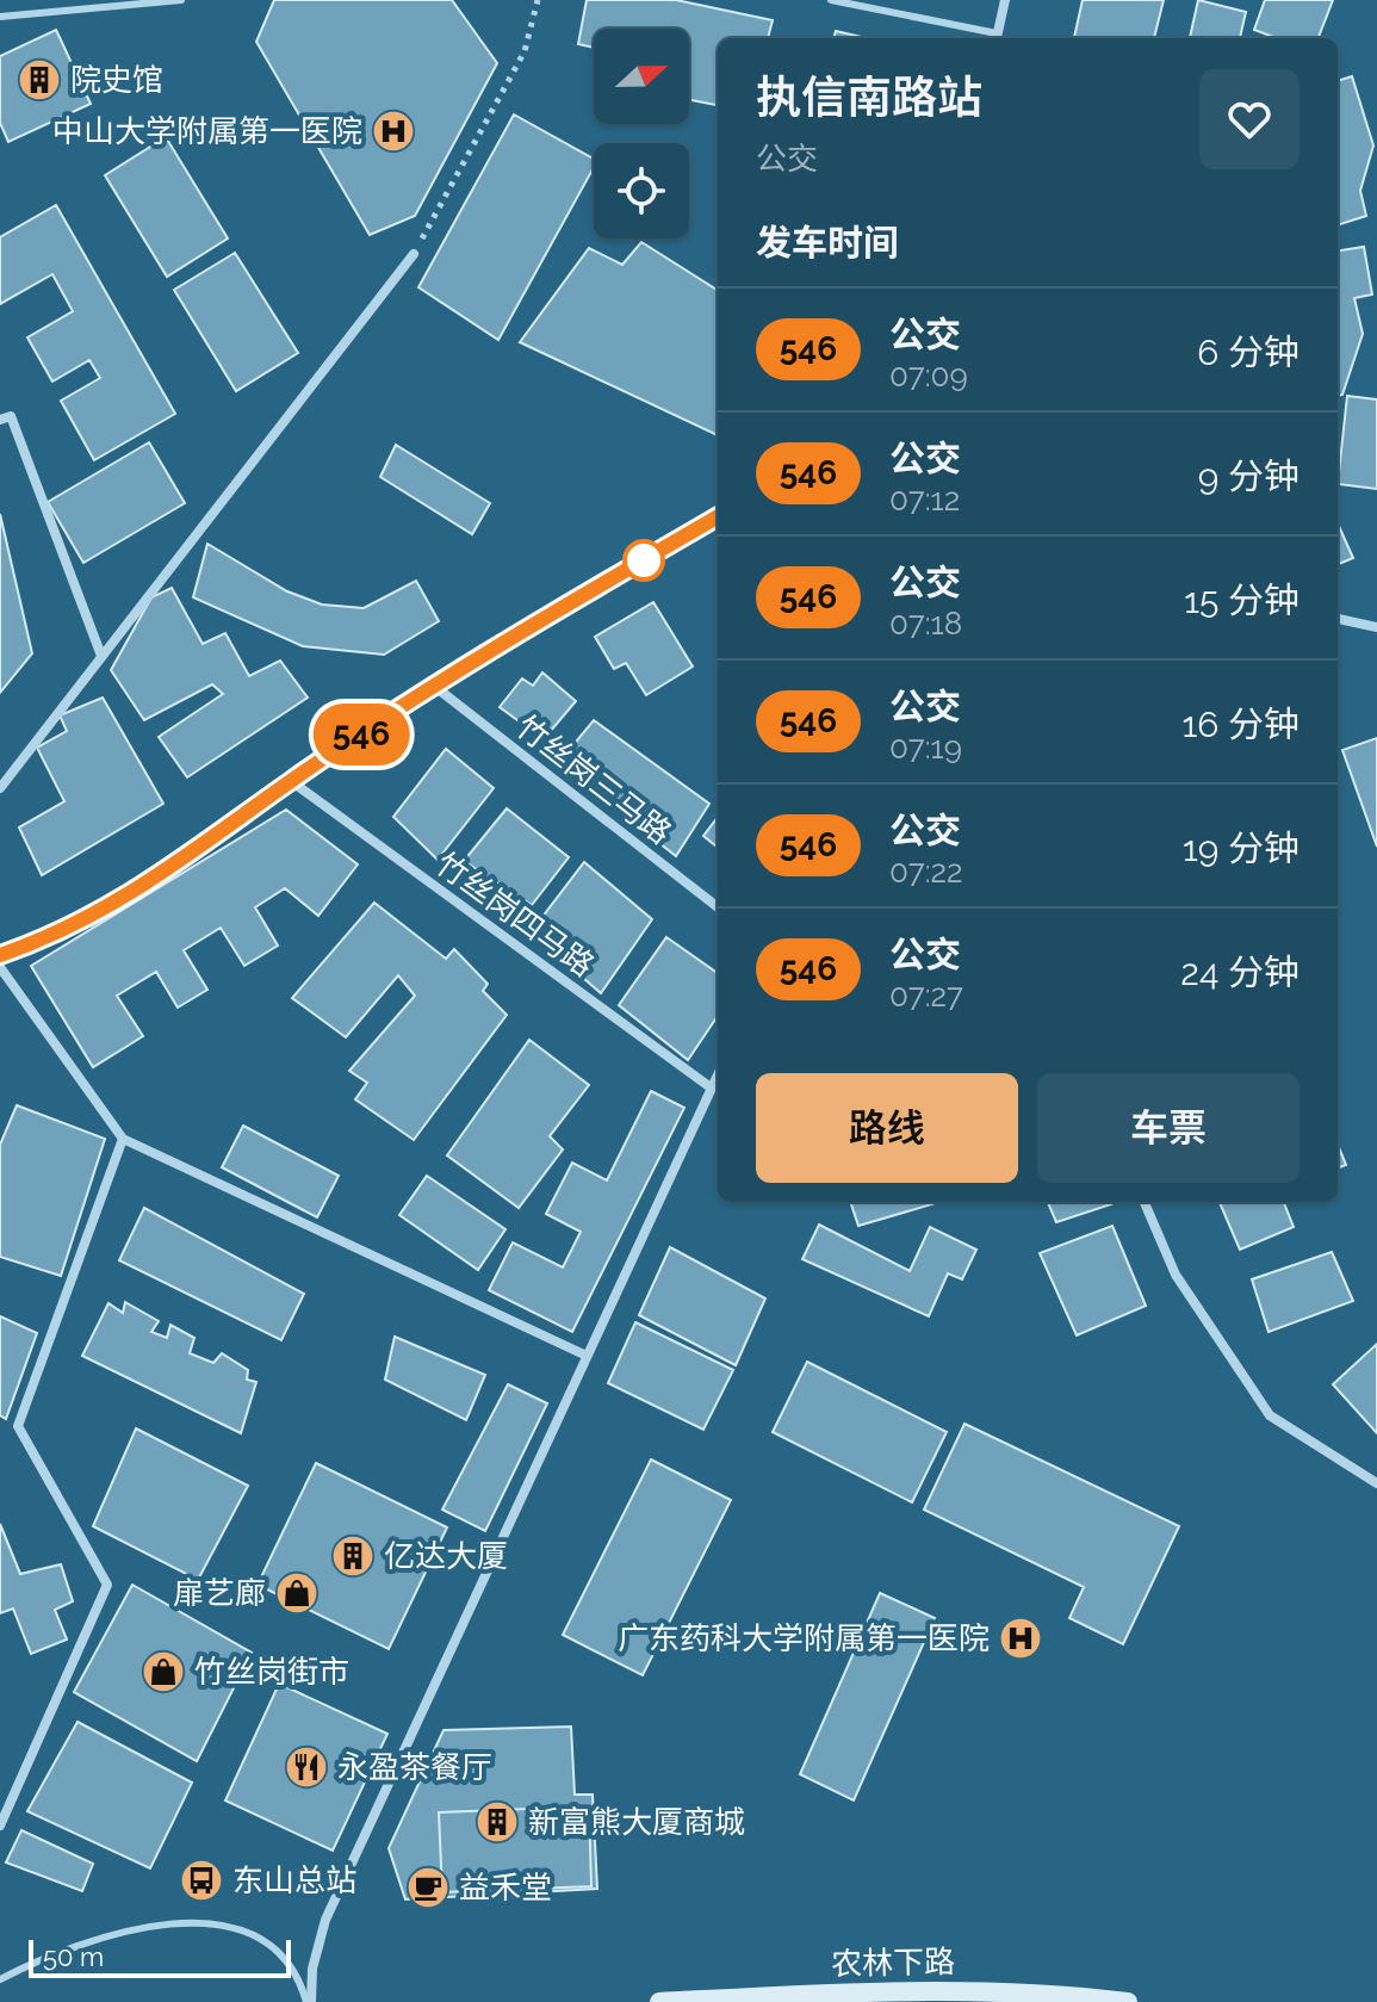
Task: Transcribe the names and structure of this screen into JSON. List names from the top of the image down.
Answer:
{
  "streets": {
    "main road": ["农林下路"],
    "street": ["竹丝岗三马路", "竹丝岗四马路"]
  },
  "places": {
    "building": ["院史馆", "亿达大厦", "新富熊大厦商城"],
    "hospital": ["中山大学附属第一医院", "广东药科大学附属第一医院"],
    "shop": ["扉艺廊", "竹丝岗街市"],
    "restaurant": ["永盈茶餐厅"],
    "bus stop": ["东山总站"],
    "cafe": ["益禾堂"]
  },
  "lines": ["bus line 546"],
  "scale_bar": "50 m",
  "north": "right",
  "page": {
    "on_map": "546",
    "heading": [
      ["执信南路站", "公交"],
      "发车时间"
    ],
    "list": [
      {
        "mark": "546",
        "name": "公交",
        "note": "07:09",
        "value": "6 分钟"
      },
      {
        "mark": "546",
        "name": "公交",
        "note": "07:12",
        "value": "9 分钟"
      },
      {
        "mark": "546",
        "name": "公交",
        "note": "07:18",
        "value": "15 分钟"
      },
      {
        "mark": "546",
        "name": "公交",
        "note": "07:19",
        "value": "16 分钟"
      },
      {
        "mark": "546",
        "name": "公交",
        "note": "07:22",
        "value": "19 分钟"
      },
      {
        "mark": "546",
        "name": "公交",
        "note": "07:27",
        "value": "24 分钟"
      }
    ],
    "buttons": ["路线", "车票"],
    "scale": "50 m"
  }
}
